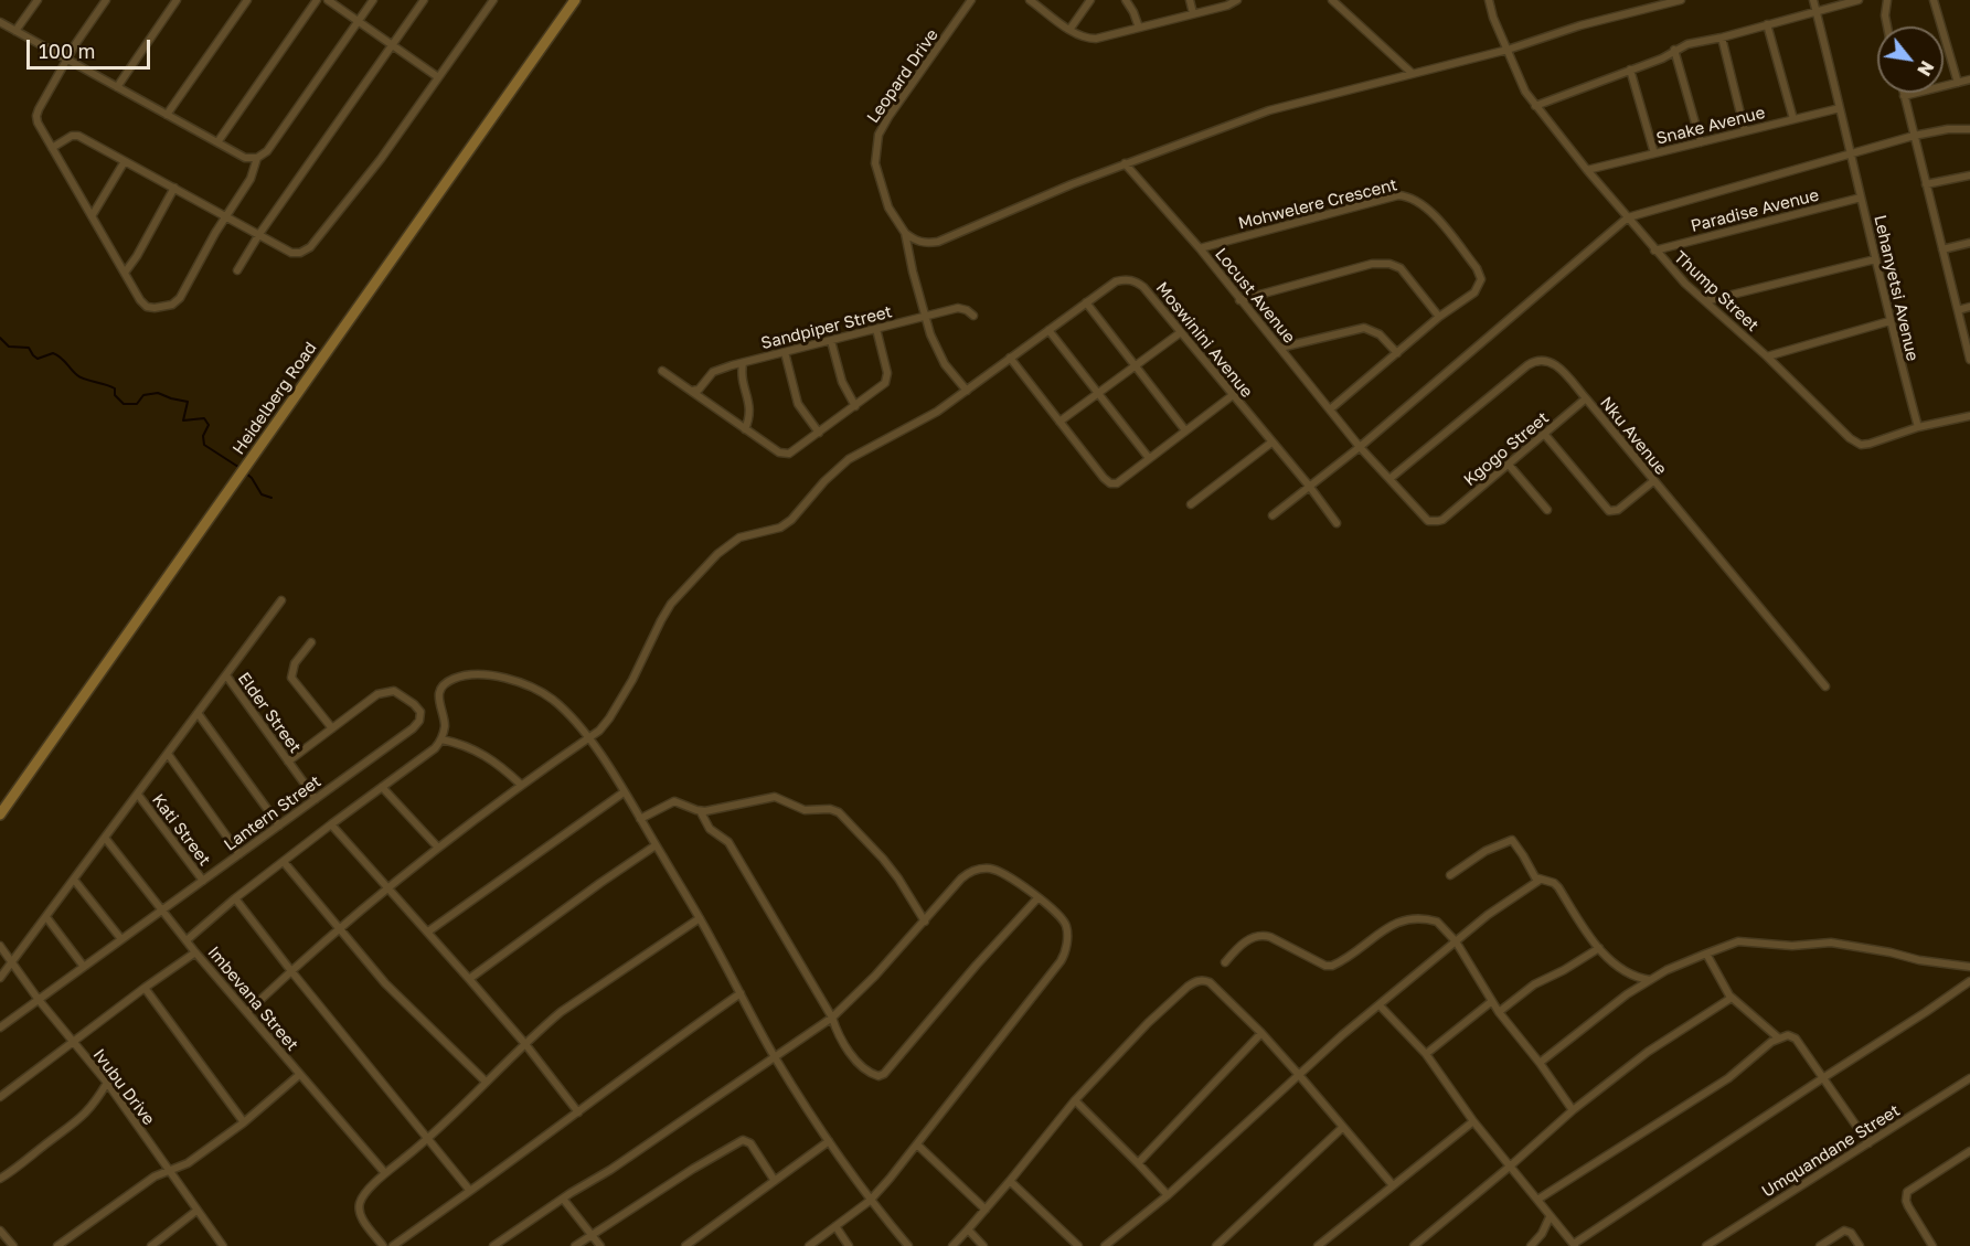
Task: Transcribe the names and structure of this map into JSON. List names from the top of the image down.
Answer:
{
  "streets": {
    "main road": ["Heidelberg Road"],
    "street": [
      "Leopard Drive",
      "Snake Avenue",
      "Mohwelere Crescent",
      "Paradise Avenue",
      "Lehanyetsi Avenue",
      "Thump Street",
      "Locust Avenue",
      "Sandpiper Street",
      "Moswinini Avenue",
      "Nku Avenue",
      "Kgogo Street",
      "Elder Street",
      "Lantern Street",
      "Kati Street",
      "Imbevana Street",
      "Ivubu Drive",
      "Umquandane Street"
    ]
  },
  "crossings": [
    ["Leopard Drive", "Sandpiper Street"],
    ["Leopard Drive", "Moswinini Avenue"],
    ["Snake Avenue", "Lehanyetsi Avenue"],
    ["Snake Avenue", "Thump Street"],
    ["Mohwelere Crescent", "Locust Avenue"],
    ["Paradise Avenue", "Lehanyetsi Avenue"],
    ["Paradise Avenue", "Thump Street"],
    ["Lehanyetsi Avenue", "Thump Street"],
    ["Locust Avenue", "Nku Avenue"],
    ["Locust Avenue", "Kgogo Street"],
    ["Moswinini Avenue", "Imbevana Street"],
    ["Nku Avenue", "Kgogo Street"],
    ["Elder Street", "Lantern Street"],
    ["Lantern Street", "Kati Street"],
    ["Lantern Street", "Imbevana Street"],
    ["Lantern Street", "Ivubu Drive"]
  ],
  "scale_bar": "100 m",
  "north": "bottom right"
}
